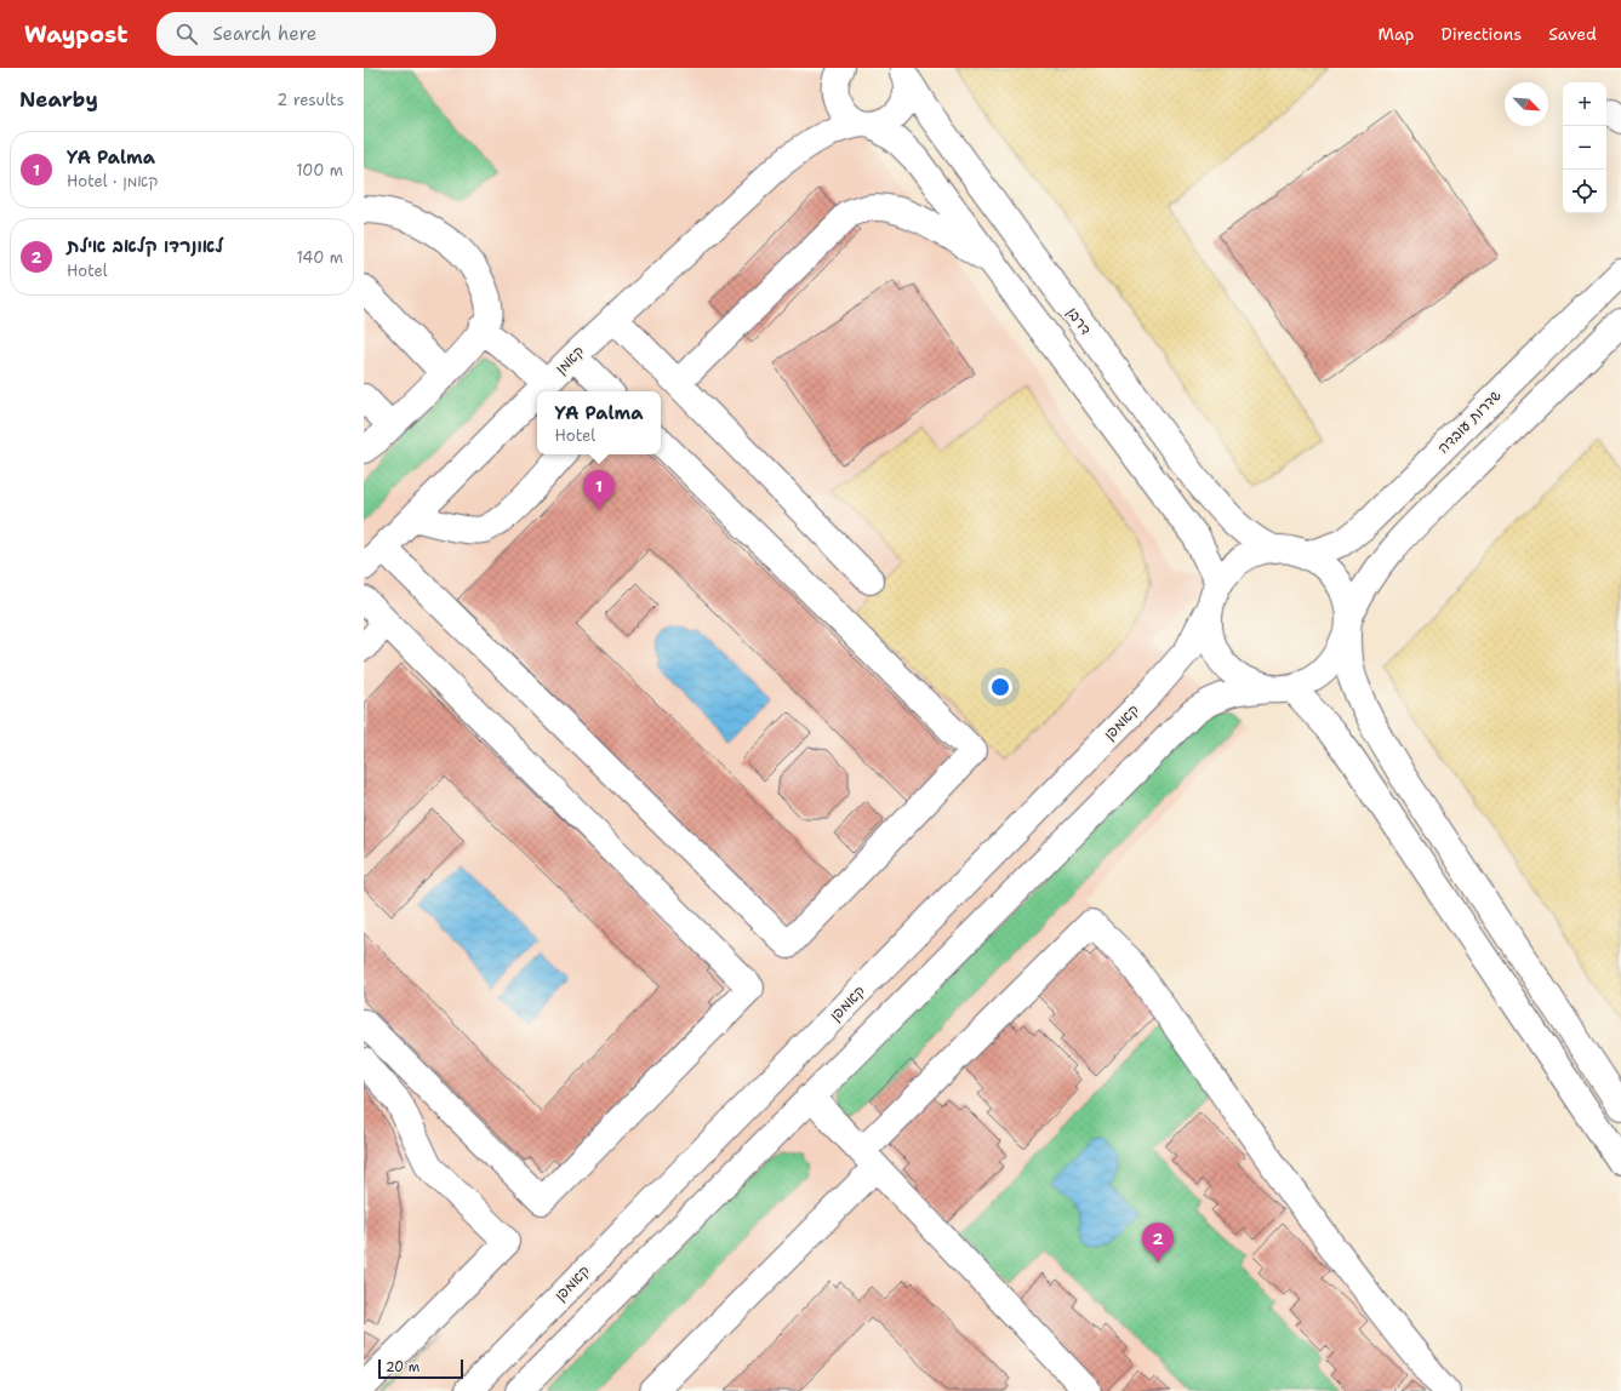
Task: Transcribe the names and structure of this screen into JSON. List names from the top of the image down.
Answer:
{
  "streets": {
    "street": [
      "דרבן",
      "קאמן",
      "שדרות עובדה",
      "קאמפן"
    ]
  },
  "crossings": [
    ["דרבן", "קאמן"],
    ["דרבן", "שדרות עובדה"],
    ["דרבן", "קאמפן"],
    ["שדרות עובדה", "קאמפן"]
  ],
  "scale_bar": "20 m",
  "north": "bottom right",
  "page": {
    "header": "Waypost",
    "search": "Search here",
    "nav": ["Map", "Directions", "Saved"],
    "heading": ["Nearby", "2 results"],
    "map_buttons": ["+", "−"],
    "list": [
      {
        "mark": "1",
        "name": "YA Palma",
        "note": "Hotel · קאמן",
        "value": "100 m"
      },
      {
        "mark": "2",
        "name": "לאונרדו קלאב אילת",
        "note": "Hotel",
        "value": "140 m"
      }
    ],
    "popup": ["YA Palma", "Hotel"],
    "pins": ["1", "2"],
    "scale": "20 m"
  }
}
